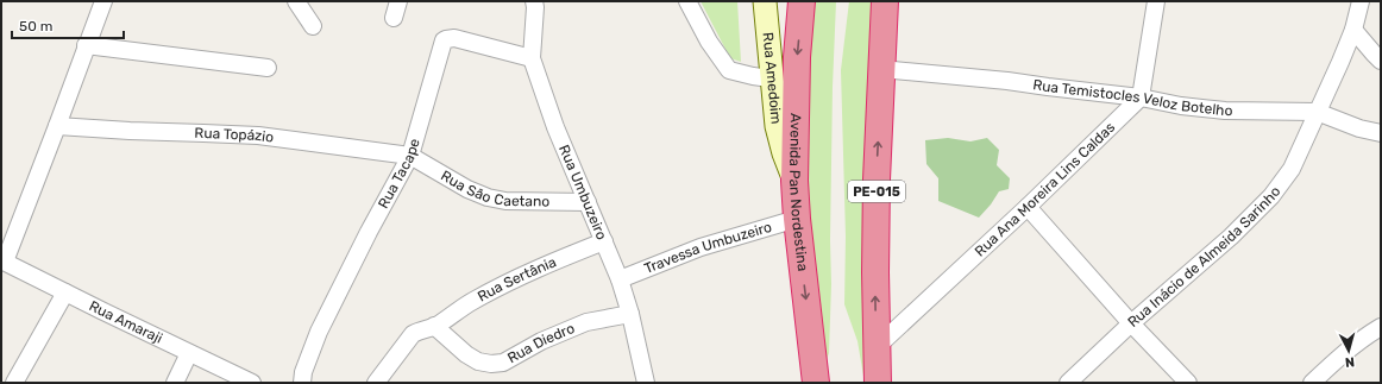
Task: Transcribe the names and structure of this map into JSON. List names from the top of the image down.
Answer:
{
  "streets": {
    "highway": ["PE-015", "Avenida Pan Nordestina"],
    "main road": ["Rua Amedoim"],
    "street": [
      "Rua Temistocles Veloz Botelho",
      "Rua Topázio",
      "Rua Tacape",
      "Rua São Caetano",
      "Rua Ana Moreira Lins Caldas",
      "Rua Umbuzeiro",
      "Travessa Umbuzeiro",
      "Rua Inácio de Almeida Sarinho",
      "Rua Sertânia",
      "Rua Amaraji",
      "Rua Diedro"
    ]
  },
  "crossings": [
    ["Rua Amedoim", "Avenida Pan Nordestina"],
    ["Rua Temistocles Veloz Botelho", "Rua Ana Moreira Lins Caldas"],
    ["Rua Temistocles Veloz Botelho", "PE-015"],
    ["Rua Temistocles Veloz Botelho", "Rua Inácio de Almeida Sarinho"],
    ["Rua Topázio", "Rua Tacape"],
    ["Rua Topázio", "Rua São Caetano"],
    ["Rua Tacape", "Rua São Caetano"],
    ["Rua Tacape", "Rua Umbuzeiro"],
    ["Rua São Caetano", "Rua Umbuzeiro"],
    ["Rua Ana Moreira Lins Caldas", "PE-015"],
    ["Rua Umbuzeiro", "Travessa Umbuzeiro"],
    ["Rua Umbuzeiro", "Rua Sertânia"],
    ["Rua Umbuzeiro", "Rua Diedro"],
    ["Avenida Pan Nordestina", "Travessa Umbuzeiro"],
    ["Rua Sertânia", "Rua Diedro"]
  ],
  "scale_bar": "50 m",
  "north": "bottom"
}
